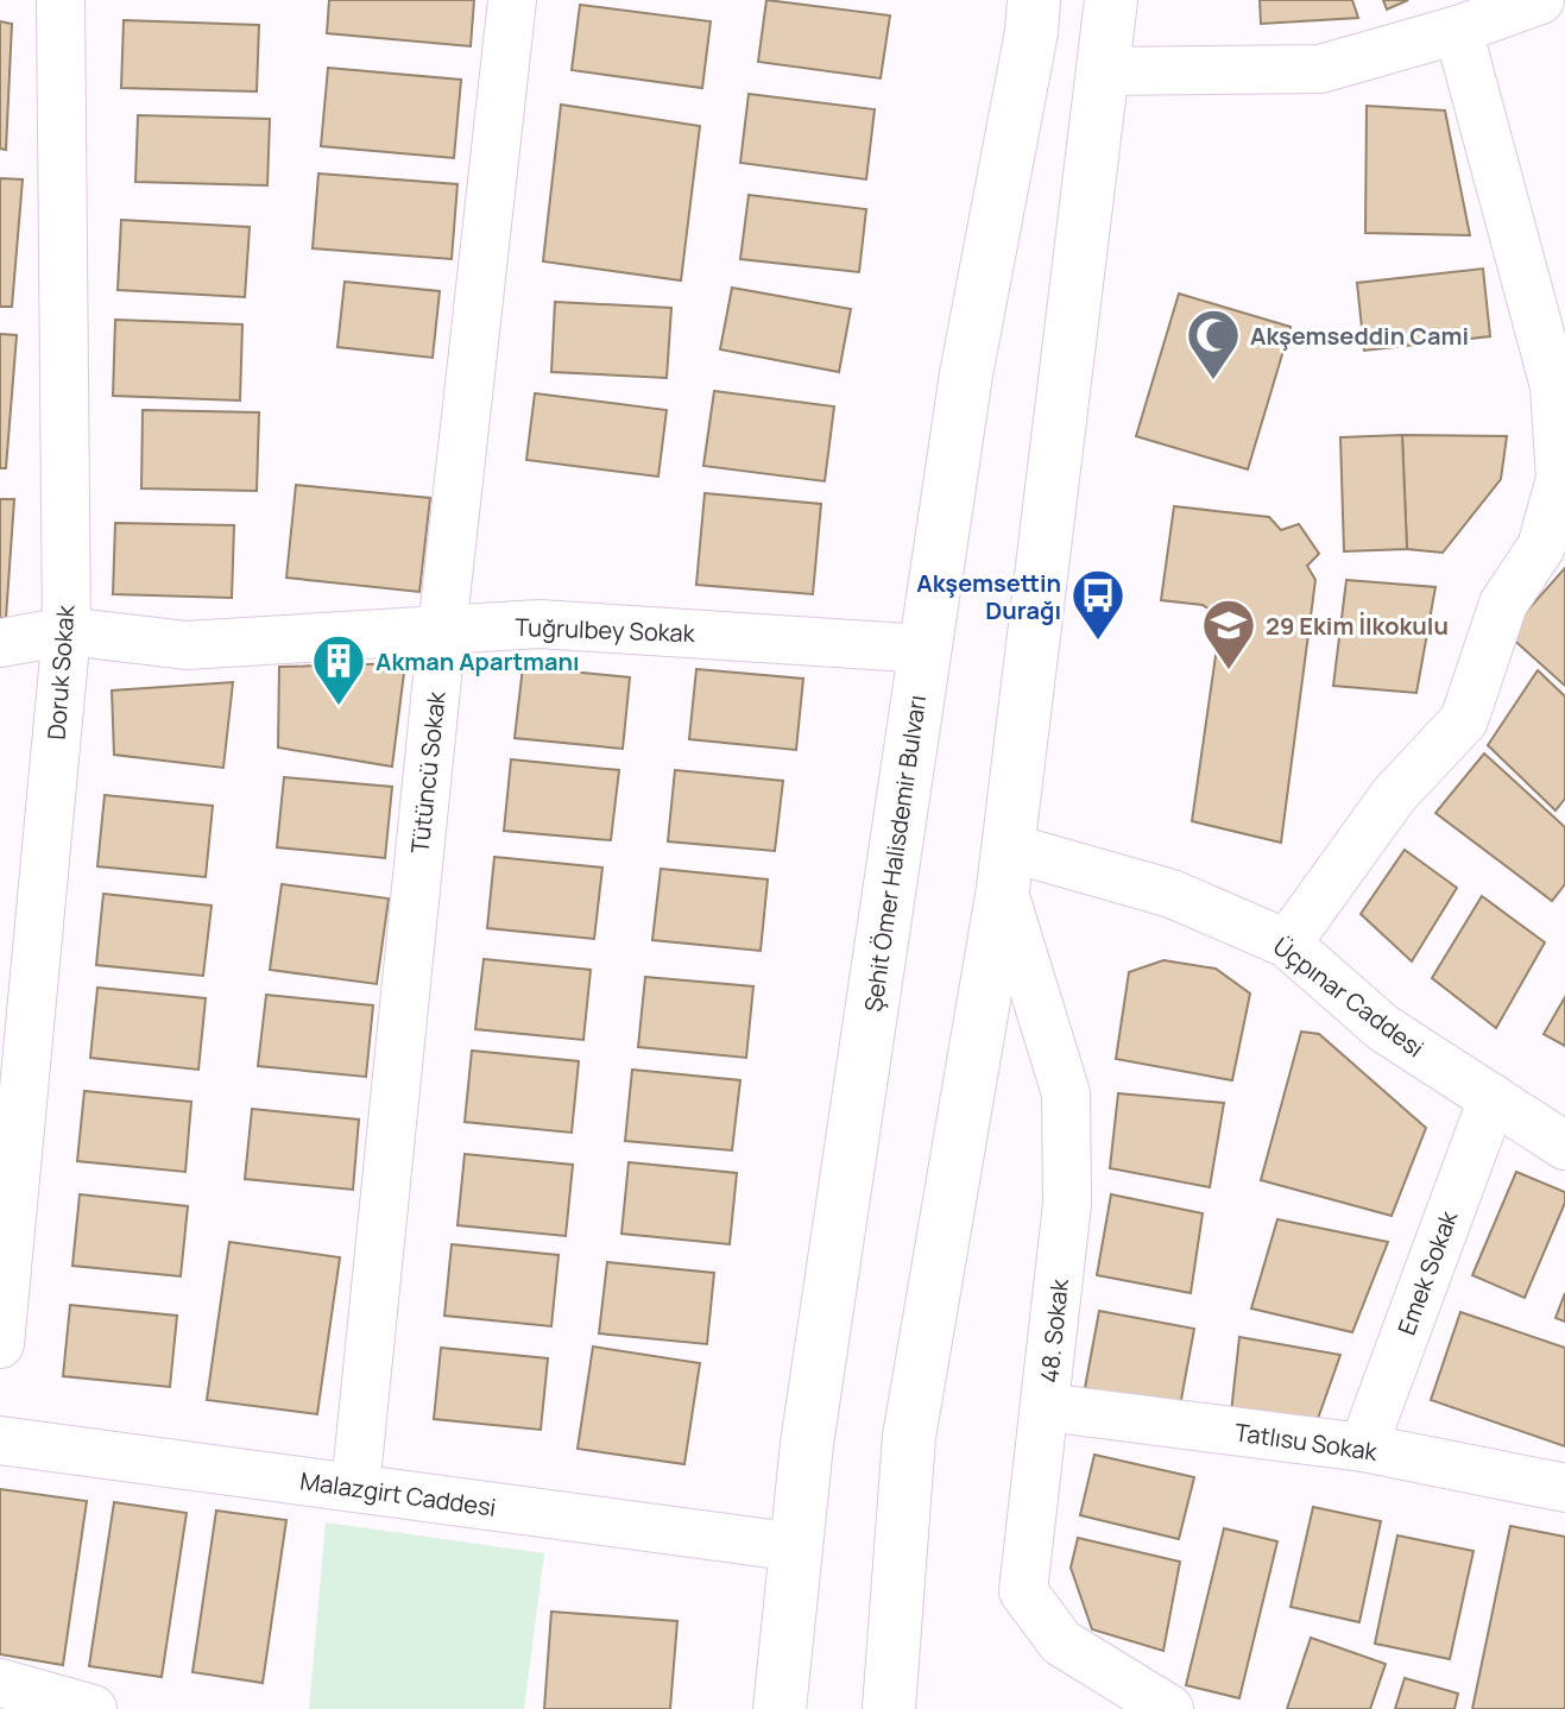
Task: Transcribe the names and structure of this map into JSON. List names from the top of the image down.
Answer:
{
  "streets": {
    "highway": ["Şehit Ömer Halisdemir Bulvarı"],
    "street": [
      "Tuğrulbey Sokak",
      "Doruk Sokak",
      "Tütüncü Sokak",
      "Üçpınar Caddesi",
      "Emek Sokak",
      "48. Sokak",
      "Tatlısu Sokak",
      "Malazgirt Caddesi"
    ]
  },
  "crossings": [
    ["Tuğrulbey Sokak", "Doruk Sokak"],
    ["Tuğrulbey Sokak", "Tütüncü Sokak"],
    ["Tuğrulbey Sokak", "Şehit Ömer Halisdemir Bulvarı"],
    ["Tütüncü Sokak", "Malazgirt Caddesi"],
    ["Şehit Ömer Halisdemir Bulvarı", "Malazgirt Caddesi"],
    ["Üçpınar Caddesi", "Emek Sokak"],
    ["Üçpınar Caddesi", "48. Sokak"],
    ["Emek Sokak", "Tatlısu Sokak"],
    ["48. Sokak", "Tatlısu Sokak"]
  ],
  "places": {
    "mosque": ["Akşemseddin Cami"],
    "bus stop": ["Akşemsettin Durağı"],
    "school or university": ["29 Ekim İlkokulu"],
    "building": ["Akman Apartmanı"]
  }
}
